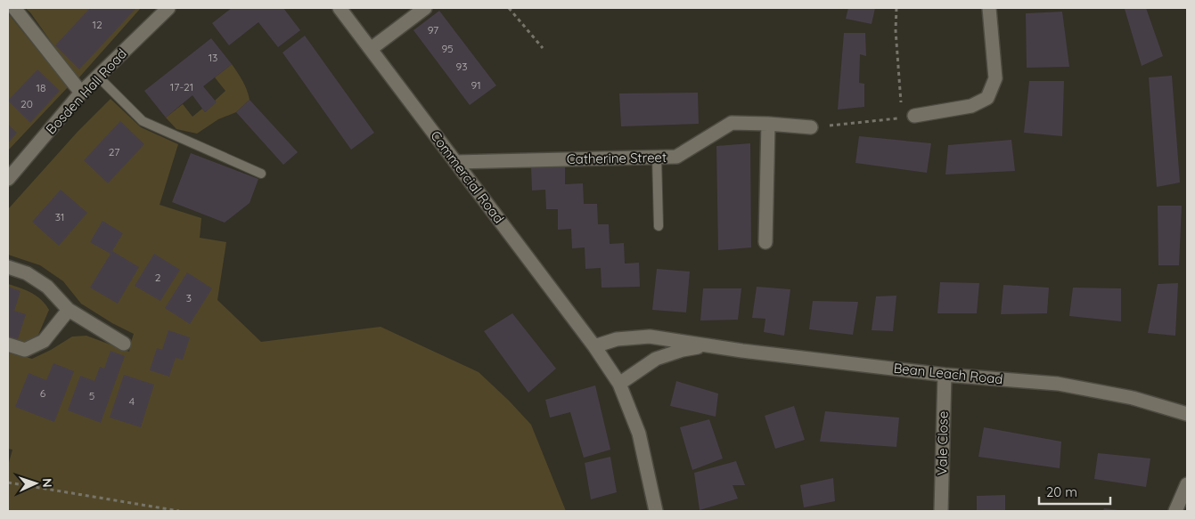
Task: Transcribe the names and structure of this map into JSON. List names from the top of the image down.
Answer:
{
  "streets": {
    "street": [
      "Bosden Hall Road",
      "Catherine Street",
      "Commercial Road",
      "Bean Leach Road",
      "Vale Close"
    ]
  },
  "crossings": [
    ["Catherine Street", "Commercial Road"],
    ["Commercial Road", "Bean Leach Road"],
    ["Bean Leach Road", "Vale Close"]
  ],
  "house_numbers": [
    "12",
    "97",
    "95",
    "13",
    "93",
    "91",
    "17-21",
    "18",
    "20",
    "27",
    "31",
    "2",
    "3",
    "6",
    "5",
    "4"
  ],
  "scale_bar": "20 m",
  "north": "right"
}
